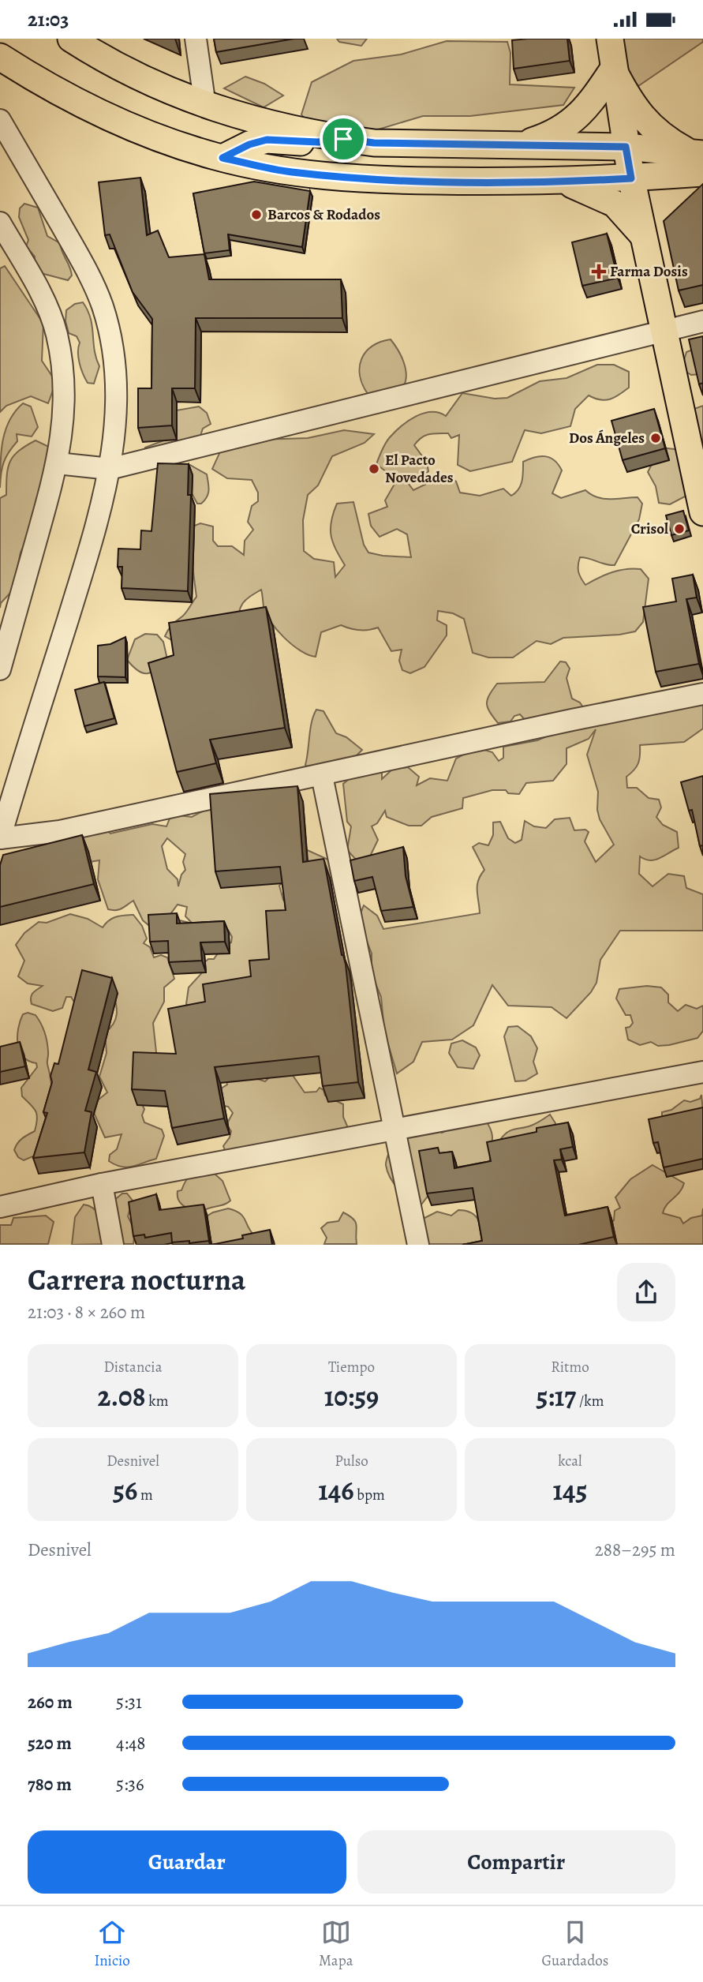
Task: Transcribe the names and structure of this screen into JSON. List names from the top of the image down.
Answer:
{
  "places": {
    "other": [
      "Barcos & Rodados",
      "Dos Ángeles",
      "El Pacto Novedades",
      "Crisol"
    ],
    "health": ["Farma Dosis"]
  },
  "page": {
    "status": "21:03",
    "heading": ["Carrera nocturna", "21:03 · 8 × 260 m"],
    "stats": [
      ["Distancia", "2.08 km"],
      ["Tiempo", "10:59"],
      ["Ritmo", "5:17 /km"],
      ["Desnivel", "56 m"],
      ["Pulso", "146 bpm"],
      ["kcal", "145"]
    ],
    "chart": ["Desnivel", "288–295 m"],
    "list": [
      {
        "name": "260 m",
        "note": "5:31"
      },
      {
        "name": "520 m",
        "note": "4:48"
      },
      {
        "name": "780 m",
        "note": "5:36"
      }
    ],
    "buttons": ["Guardar", "Compartir"],
    "tabs": ["Inicio", "Mapa", "Guardados"]
  }
}
